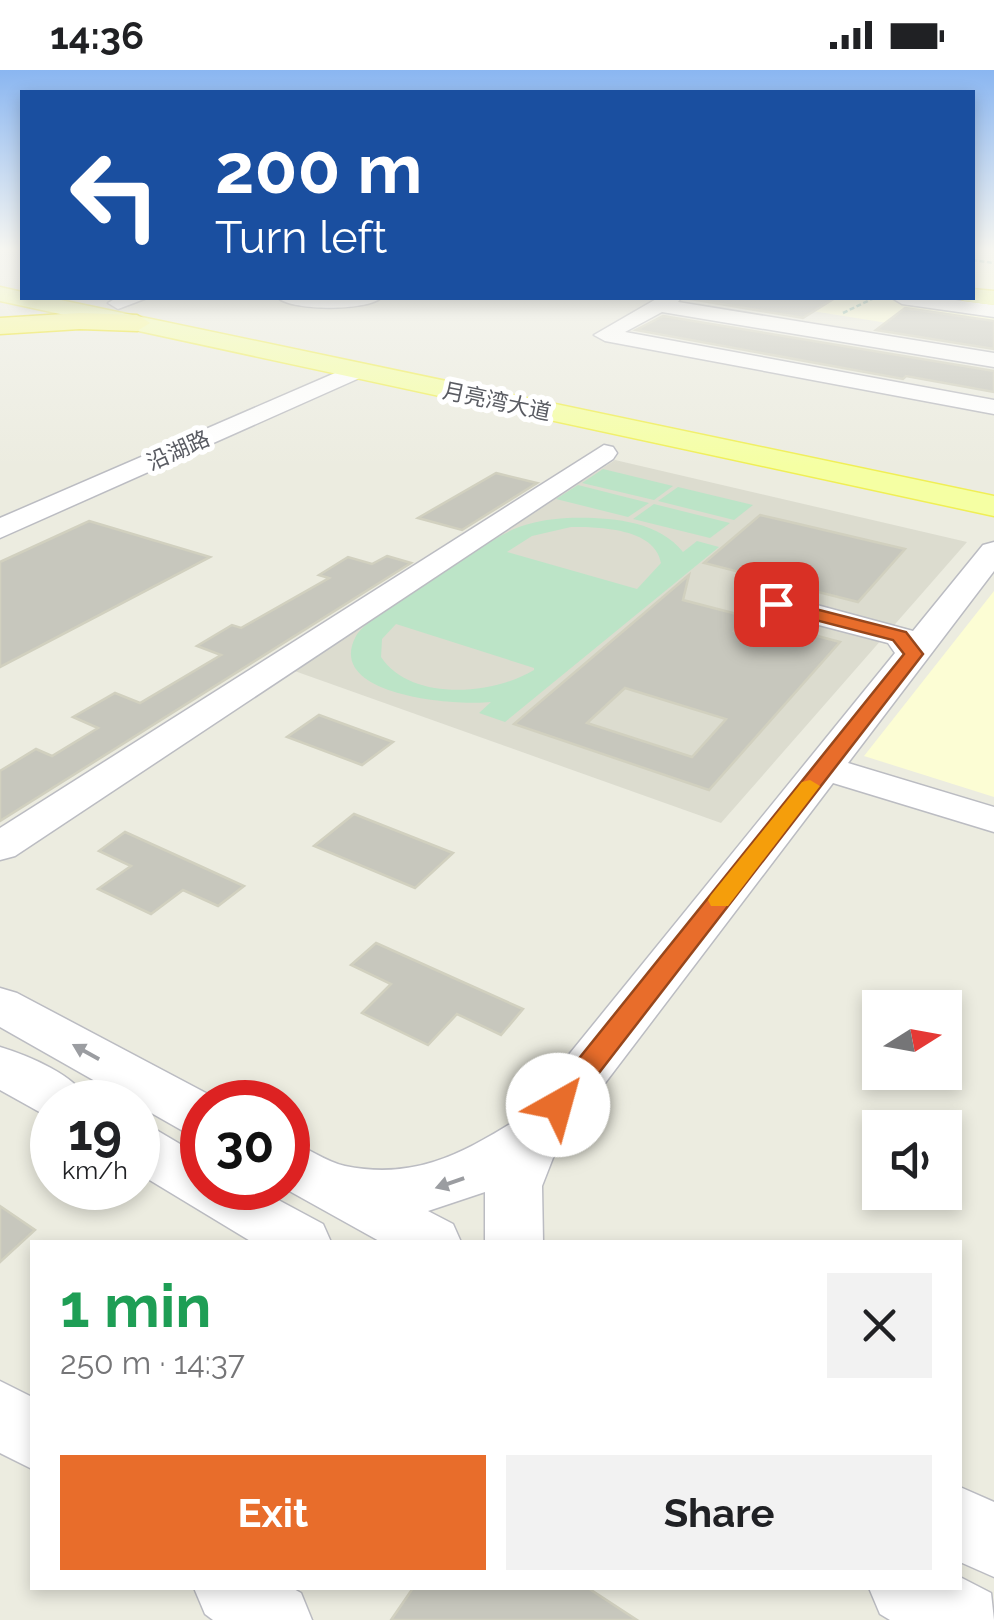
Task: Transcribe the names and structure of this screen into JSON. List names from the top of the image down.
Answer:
{
  "streets": {
    "main road": ["月亮湾大道"],
    "street": ["沿湖路"]
  },
  "crossings": [
    ["月亮湾大道", "沿湖路"]
  ],
  "north": "right",
  "page": {
    "status": "14:36",
    "turn": ["200 m", "Turn left"],
    "speed": "19 km/h",
    "limit": "30",
    "heading": ["1 min", "250 m · 14:37"],
    "buttons": ["Exit", "Share"]
  }
}
